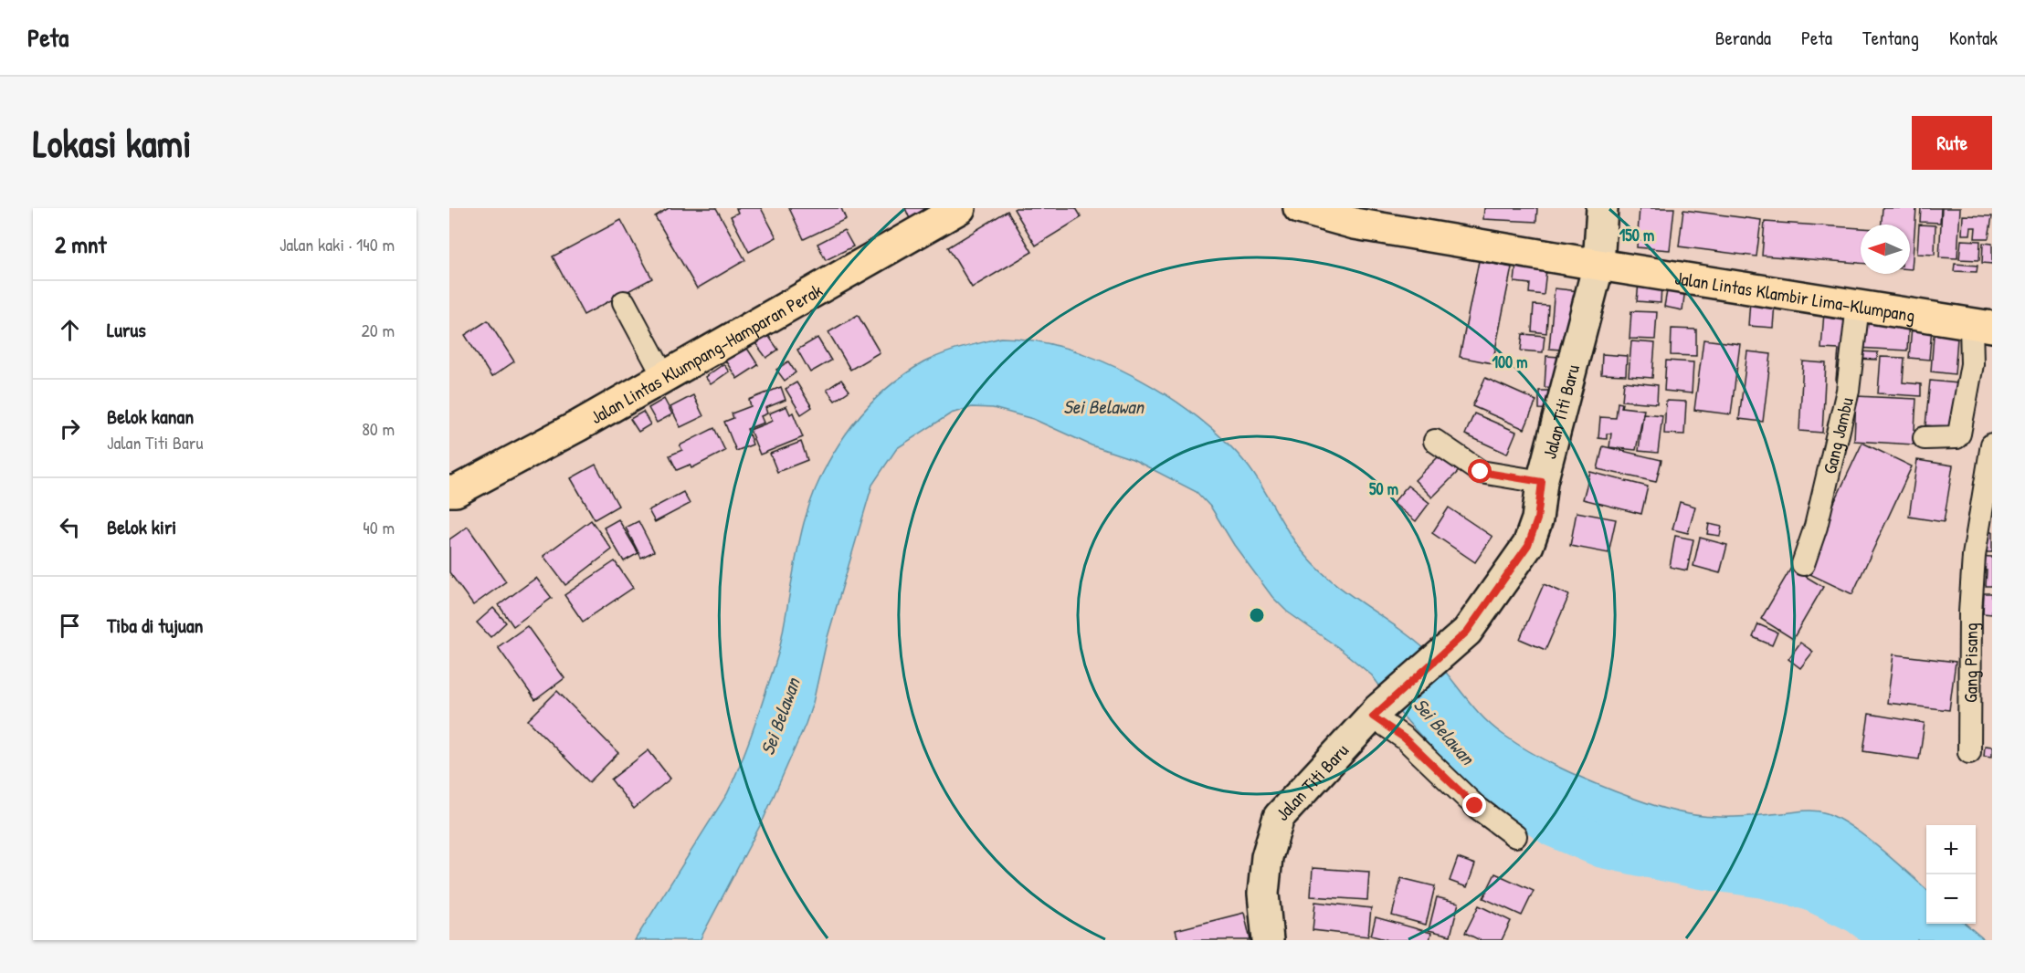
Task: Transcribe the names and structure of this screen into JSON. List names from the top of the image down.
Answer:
{
  "streets": {
    "main road": ["Jalan Lintas Klambir Lima–Klumpang", "Jalan Lintas Klumpang–Hamparan Perak"],
    "street": ["Jalan Titi Baru", "Gang Jambu", "Gang Pisang"]
  },
  "crossings": [
    ["Jalan Lintas Klambir Lima–Klumpang", "Jalan Titi Baru"],
    ["Jalan Lintas Klambir Lima–Klumpang", "Gang Jambu"]
  ],
  "water": ["Sei Belawan"],
  "north": "left",
  "page": {
    "header": "Peta",
    "nav": [
      "Beranda",
      "Peta",
      "Tentang",
      "Kontak"
    ],
    "buttons": "Rute",
    "title": "Lokasi kami",
    "heading": ["2 mnt", "Jalan kaki · 140 m"],
    "list": [
      ["Lurus", "20 m"],
      ["Belok kanan", "Jalan Titi Baru", "80 m"],
      ["Belok kiri", "40 m"],
      "Tiba di tujuan"
    ],
    "map_buttons": ["+", "−"]
  },
  "rings": ["150 m", "100 m", "50 m"]
}
